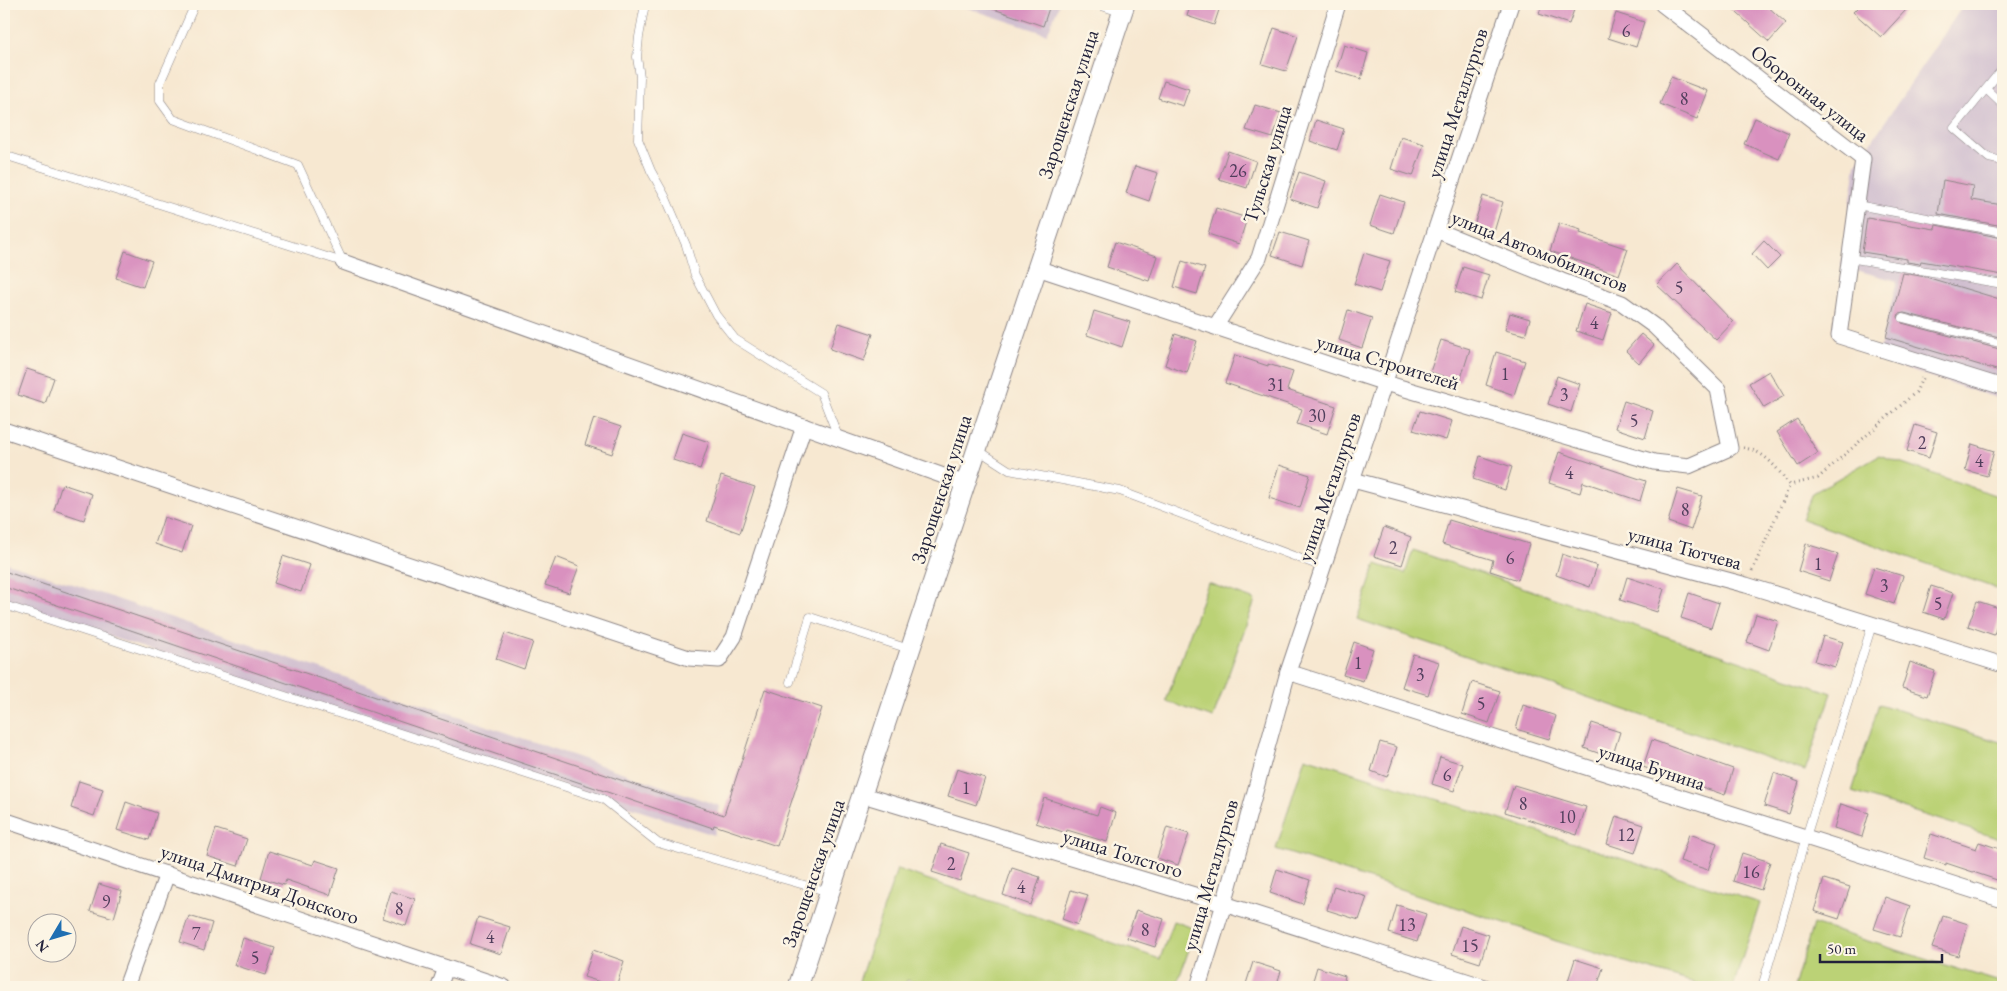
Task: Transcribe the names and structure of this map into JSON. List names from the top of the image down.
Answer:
{
  "streets": {
    "street": [
      "Оборонная улица",
      "улица Металлургов",
      "Зарощенская улица",
      "Тульская улица",
      "улица Автомобилистов",
      "улица Строителей",
      "улица Тютчева",
      "улица Бунина",
      "улица Толстого",
      "улица Дмитрия Донского"
    ]
  },
  "crossings": [
    ["улица Металлургов", "улица Автомобилистов"],
    ["улица Металлургов", "улица Строителей"],
    ["улица Металлургов", "улица Тютчева"],
    ["улица Металлургов", "улица Бунина"],
    ["улица Металлургов", "улица Толстого"],
    ["Зарощенская улица", "улица Строителей"],
    ["Зарощенская улица", "улица Толстого"],
    ["Тульская улица", "улица Строителей"],
    ["улица Автомобилистов", "улица Строителей"]
  ],
  "house_numbers": [
    "6",
    "8",
    "26",
    "5",
    "4",
    "1",
    "31",
    "3",
    "30",
    "5",
    "2",
    "4",
    "4",
    "8",
    "2",
    "6",
    "1",
    "3",
    "5",
    "1",
    "3",
    "5",
    "6",
    "1",
    "8",
    "10",
    "12",
    "2",
    "16",
    "4",
    "9",
    "8",
    "13",
    "8",
    "7",
    "4",
    "15",
    "5"
  ],
  "scale_bar": "50 m",
  "north": "bottom left"
}
